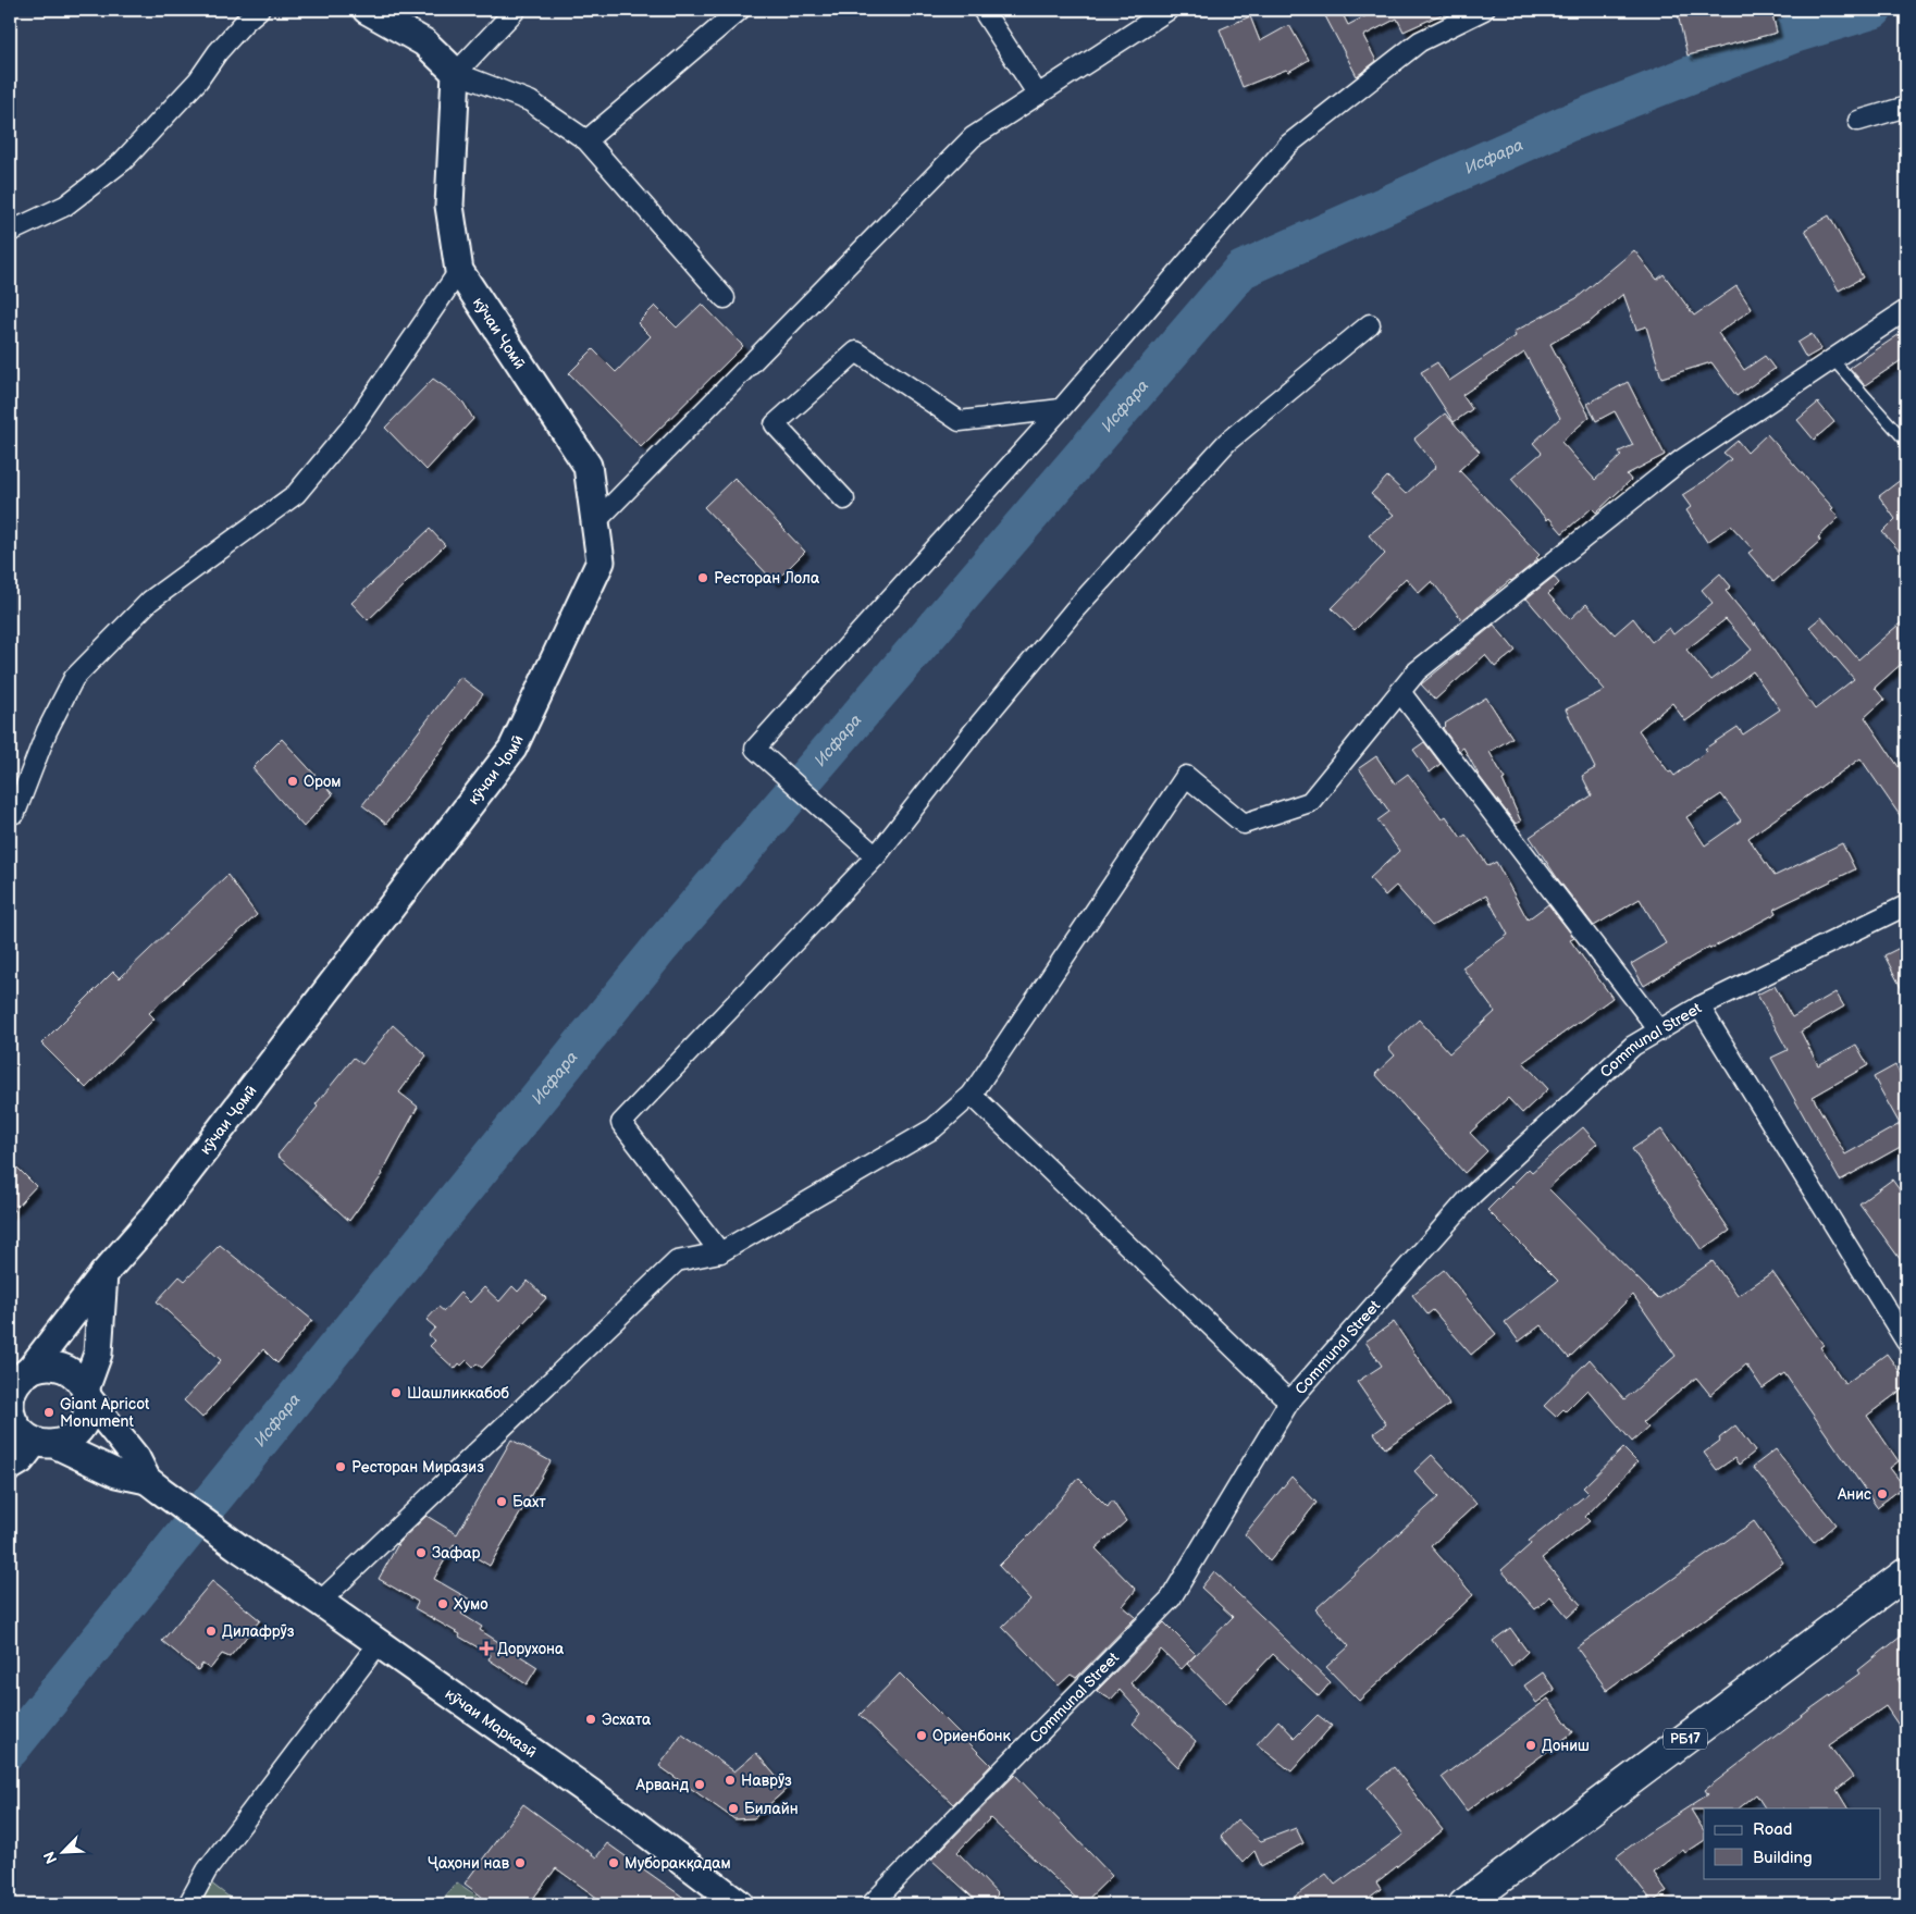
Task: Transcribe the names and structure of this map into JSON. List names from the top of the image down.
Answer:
{
  "streets": {
    "main road": ["кӯчаи Ҷомӣ", "кӯчаи Марказӣ", "РБ17"],
    "street": ["Communal Street"]
  },
  "water": ["Исфара"],
  "places": {
    "other": [
      "Ресторан Лола",
      "Ором",
      "Шашликкабоб",
      "Giant Apricot Monument",
      "Ресторан Миразиз",
      "Анис",
      "Бахт",
      "Зафар",
      "Хумо",
      "Дилафрӯз",
      "Эсхата",
      "Ориенбонк",
      "Дониш",
      "Наврӯз",
      "Арванд",
      "Билайн",
      "Ҷаҳони нав",
      "Муборакқадам"
    ],
    "health": ["Дорухона"]
  },
  "legend": ["Road", "Building"],
  "north": "bottom left"
}
